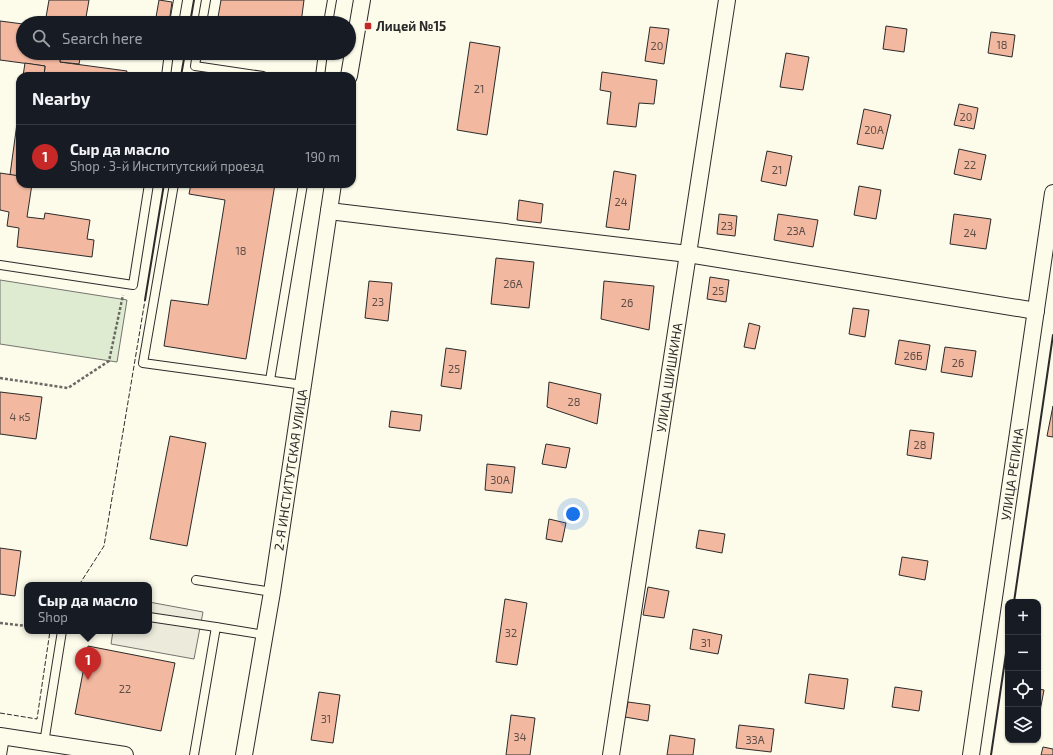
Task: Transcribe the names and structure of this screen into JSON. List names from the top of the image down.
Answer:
{
  "streets": {
    "street": ["УЛИЦА ШИШКИНА", "2-Я ИНСТИТУТСКАЯ УЛИЦА", "УЛИЦА РЕПИНА"]
  },
  "places": {
    "transit": ["Лицей №15"]
  },
  "house_numbers": [
    "18",
    "20",
    "21",
    "20",
    "20А",
    "22",
    "21",
    "24",
    "23",
    "23А",
    "24",
    "18",
    "26А",
    "25",
    "23",
    "26",
    "26Б",
    "26",
    "25",
    "28",
    "4 к5",
    "28",
    "30А",
    "32",
    "31",
    "22",
    "31",
    "34",
    "33А"
  ],
  "page": {
    "search": "Search here",
    "heading": "Nearby",
    "list": [
      {
        "mark": "1",
        "name": "Сыр да масло",
        "note": "Shop · 3-й Институтский проезд",
        "value": "190 m"
      }
    ],
    "popup": ["Сыр да масло", "Shop"],
    "map_buttons": ["+", "−"],
    "pins": "1"
  }
}
